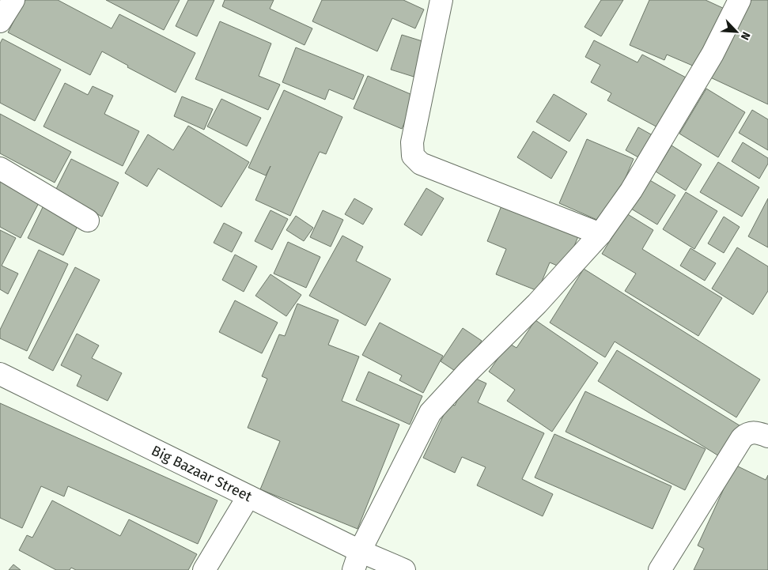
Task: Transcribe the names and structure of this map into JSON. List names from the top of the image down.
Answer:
{
  "streets": {
    "street": ["Big Bazaar Street"]
  },
  "north": "bottom right"
}
